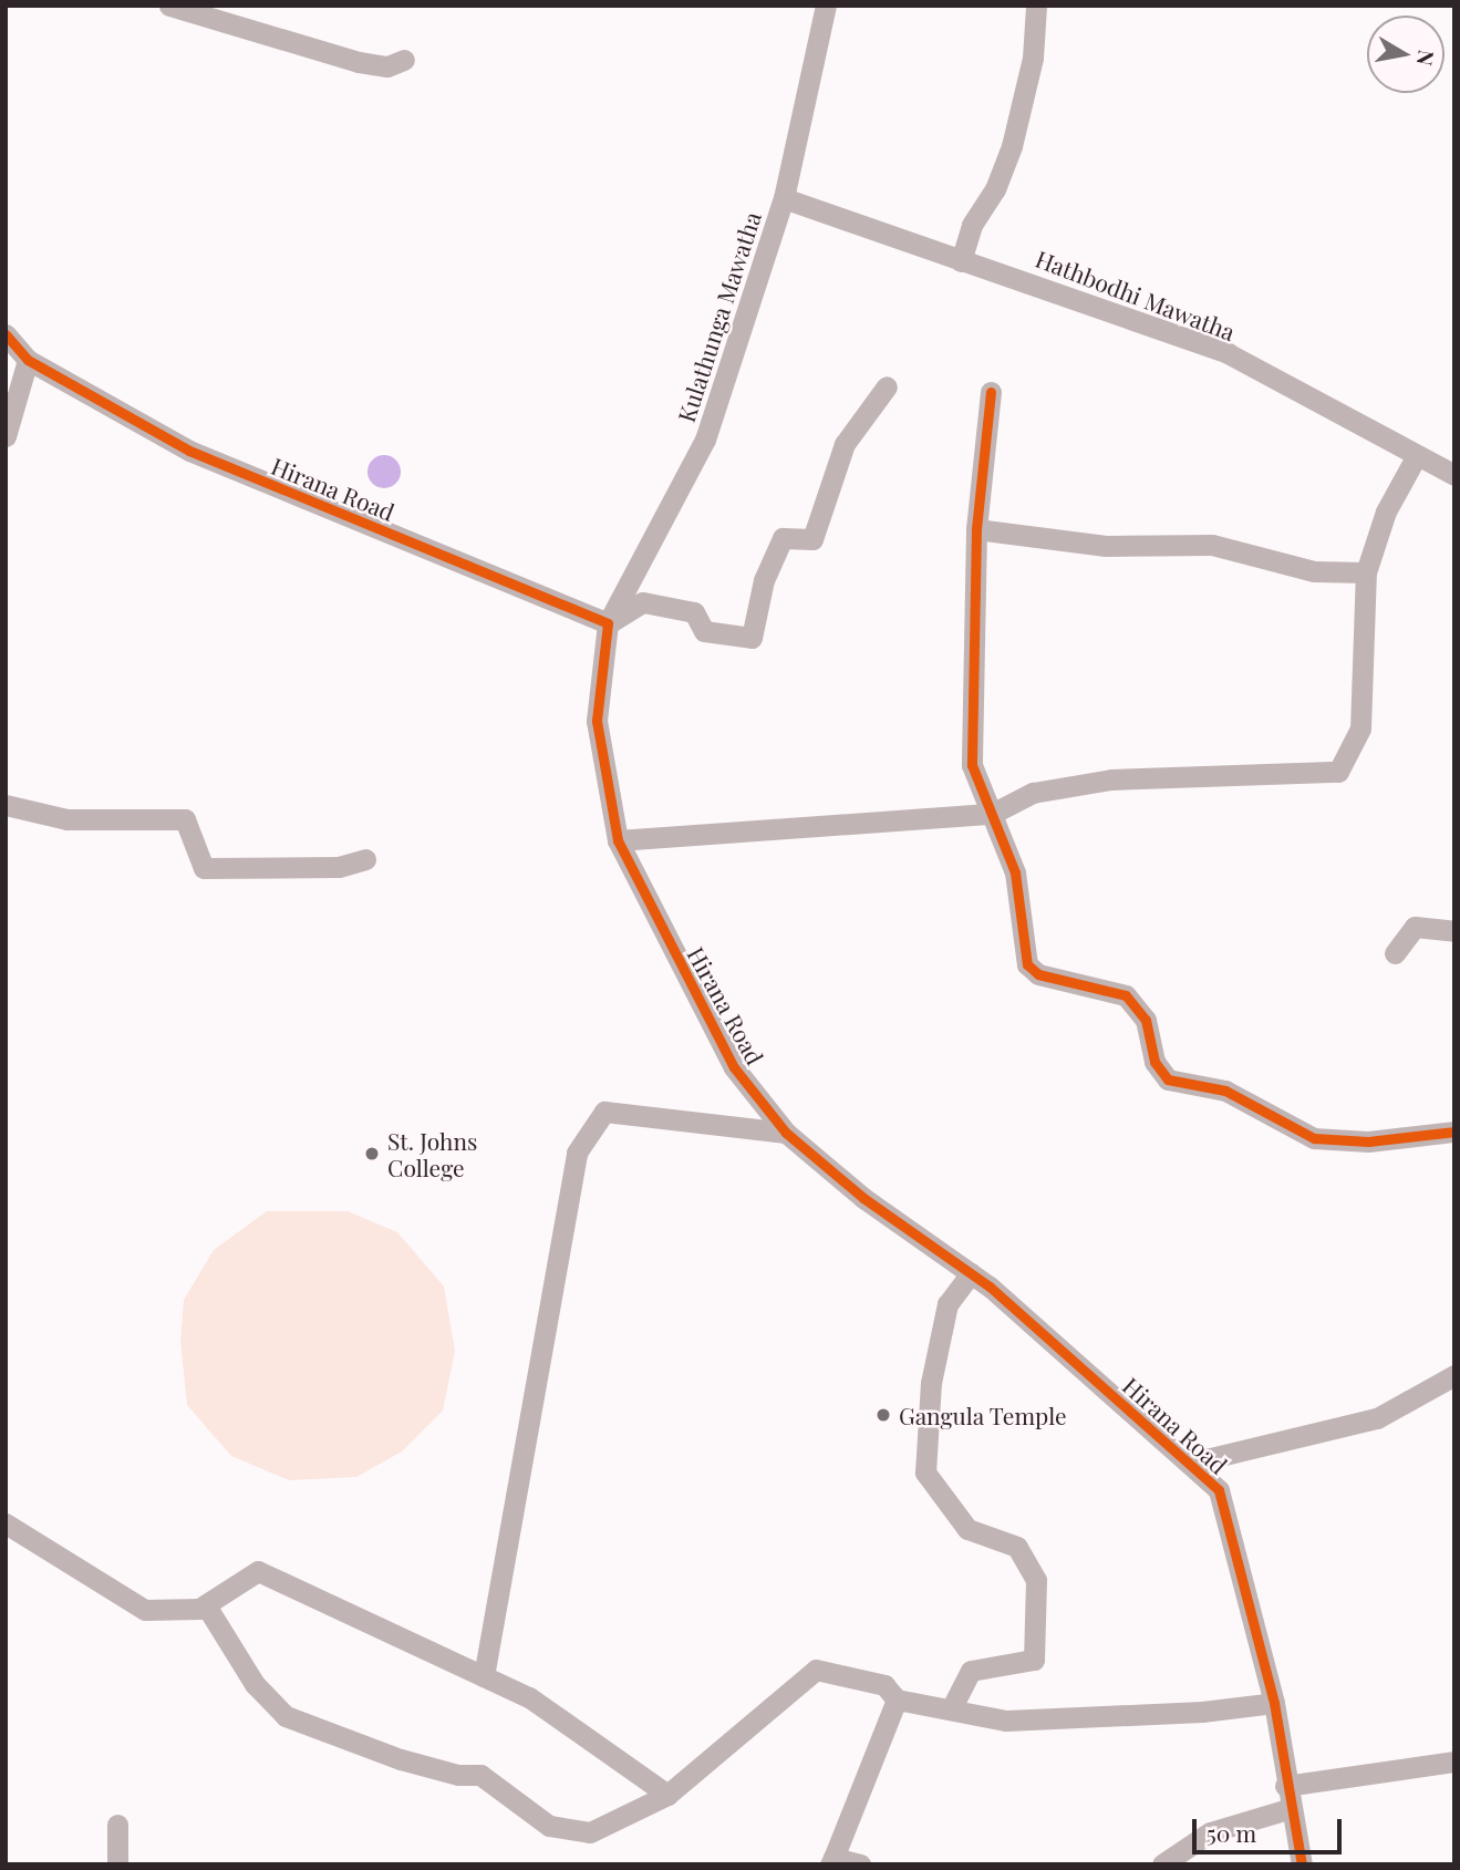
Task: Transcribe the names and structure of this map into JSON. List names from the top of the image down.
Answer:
{
  "streets": {
    "street": ["Hathbodhi Mawatha", "Kulathunga Mawatha", "Hirana Road"]
  },
  "crossings": [
    ["Hathbodhi Mawatha", "Kulathunga Mawatha"],
    ["Kulathunga Mawatha", "Hirana Road"]
  ],
  "places": ["St. Johns College", "Gangula Temple"],
  "scale_bar": "50 m",
  "north": "right"
}
